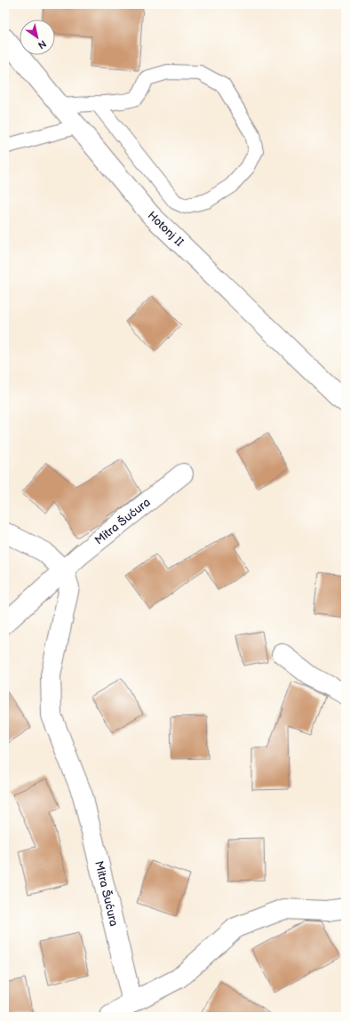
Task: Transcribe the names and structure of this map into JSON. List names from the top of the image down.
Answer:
{
  "streets": {
    "street": ["Hotonj II", "Mitra Šućura"]
  },
  "north": "bottom right"
}
